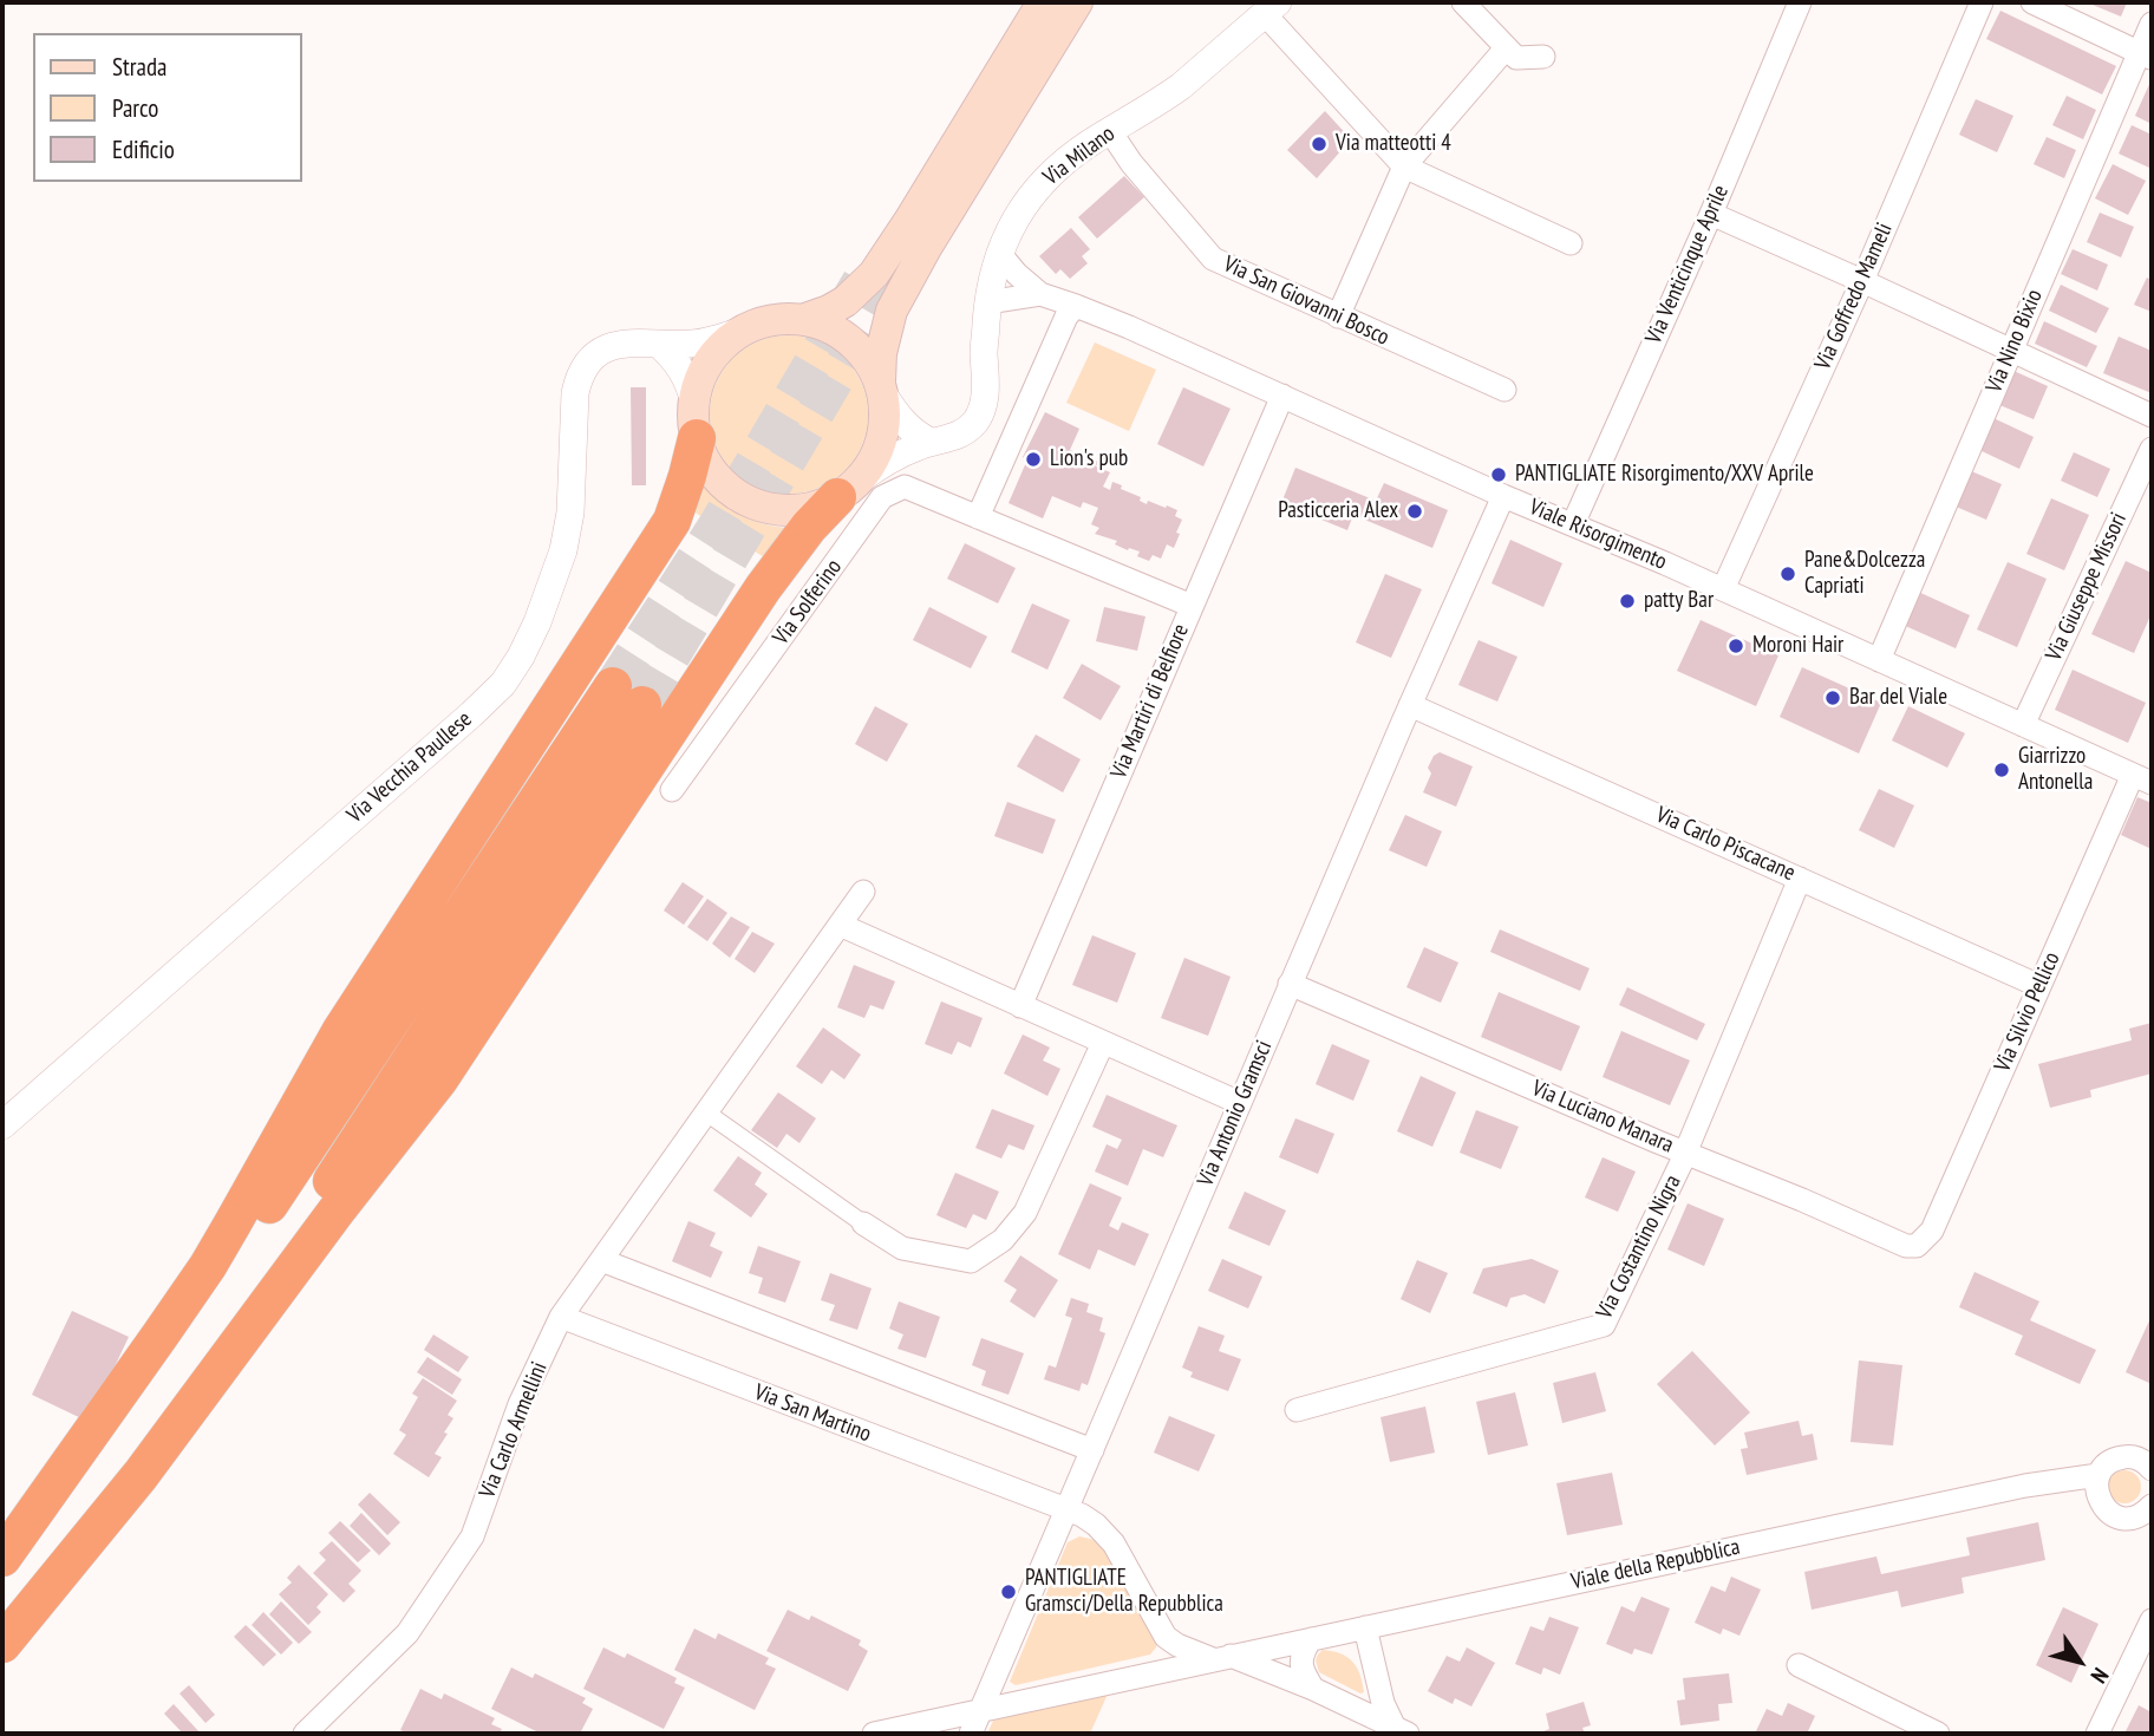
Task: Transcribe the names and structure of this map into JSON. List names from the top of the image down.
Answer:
{
  "streets": {
    "street": [
      "Via Milano",
      "Via Venticinque Aprile",
      "Via Goffredo Mameli",
      "Via San Giovanni Bosco",
      "Via Nino Bixio",
      "Viale Risorgimento",
      "Via Giuseppe Missori",
      "Via Solferino",
      "Via Martiri di Belfiore",
      "Via Vecchia Paullese",
      "Via Carlo Piscacane",
      "Via Silvio Pellico",
      "Via Antonio Gramsci",
      "Via Luciano Manara",
      "Via Costantino Nigra",
      "Via San Martino",
      "Via Carlo Armellini",
      "Viale della Repubblica"
    ]
  },
  "crossings": [
    ["Via Milano", "Via San Giovanni Bosco"],
    ["Via Milano", "Viale Risorgimento"],
    ["Via Milano", "Via Vecchia Paullese"],
    ["Via Venticinque Aprile", "Viale Risorgimento"],
    ["Via Goffredo Mameli", "Viale Risorgimento"],
    ["Via Nino Bixio", "Viale Risorgimento"],
    ["Viale Risorgimento", "Via Giuseppe Missori"],
    ["Viale Risorgimento", "Via Martiri di Belfiore"],
    ["Viale Risorgimento", "Via Silvio Pellico"],
    ["Viale Risorgimento", "Via Antonio Gramsci"],
    ["Via Solferino", "Via Martiri di Belfiore"],
    ["Via Carlo Piscacane", "Via Silvio Pellico"],
    ["Via Carlo Piscacane", "Via Antonio Gramsci"],
    ["Via Carlo Piscacane", "Via Costantino Nigra"],
    ["Via Silvio Pellico", "Via Luciano Manara"],
    ["Via Antonio Gramsci", "Via Luciano Manara"],
    ["Via Antonio Gramsci", "Via San Martino"],
    ["Via Antonio Gramsci", "Viale della Repubblica"],
    ["Via Luciano Manara", "Via Costantino Nigra"],
    ["Via San Martino", "Via Carlo Armellini"]
  ],
  "places": [
    "Via matteotti 4",
    "Lion's pub",
    "PANTIGLIATE Risorgimento/XXV Aprile",
    "Pasticceria Alex",
    "Pane&Dolcezza Capriati",
    "patty Bar",
    "Moroni Hair",
    "Bar del Viale",
    "Giarrizzo Antonella",
    "PANTIGLIATE Gramsci/Della Repubblica"
  ],
  "legend": ["Strada", "Parco", "Edificio"],
  "north": "bottom right"
}
